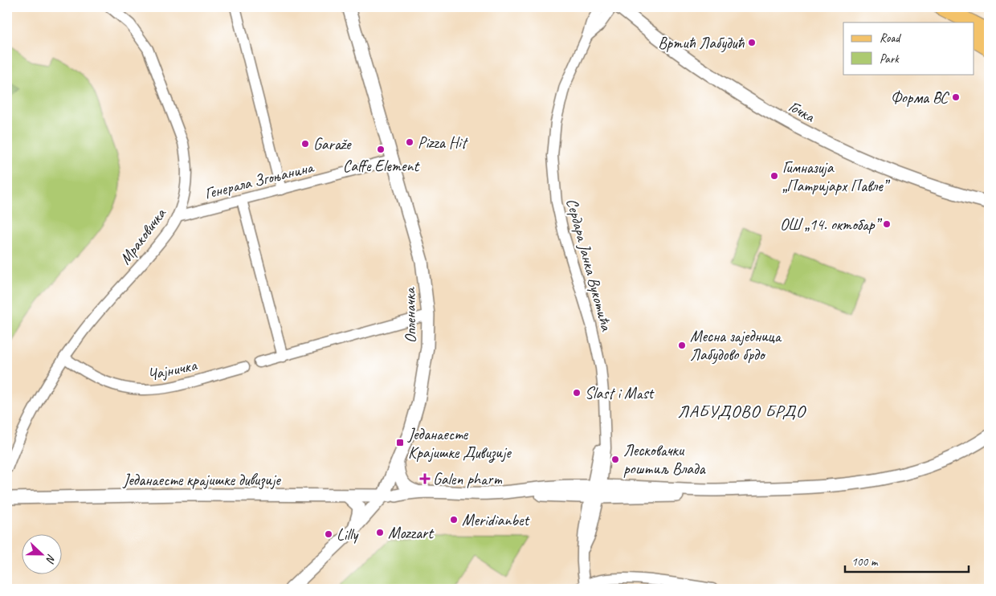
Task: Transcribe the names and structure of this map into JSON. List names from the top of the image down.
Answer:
{
  "streets": {
    "street": [
      "Гочка",
      "Генерала Згоњанина",
      "Мраковичка",
      "Сердара Јанка Вукотића",
      "Опленачка",
      "Чајничка",
      "Једанаесте крајишке дивизије"
    ]
  },
  "crossings": [
    ["Генерала Згоњанина", "Мраковичка"],
    ["Генерала Згоњанина", "Опленачка"],
    ["Мраковичка", "Чајничка"],
    ["Сердара Јанка Вукотића", "Једанаесте крајишке дивизије"],
    ["Опленачка", "Једанаесте крајишке дивизије"]
  ],
  "districts": ["ЛАБУДОВО БРДО"],
  "places": {
    "other": [
      "Вртић Лабудић",
      "Форма ВС",
      "Pizza Hit",
      "Garaže",
      "Caffe Element",
      "Гимназија „Патријарх Павле”",
      "ОШ „14. октобар”",
      "Месна заједница Лабудово брдо",
      "Slast i Mast",
      "Лесковачки роштиљ Влада",
      "Meridianbet",
      "Mozzart",
      "Lilly"
    ],
    "transit": ["Једанаесте Крајишке Дивизије"],
    "health": ["Galen pharm"]
  },
  "legend": ["Road", "Park"],
  "scale_bar": "100 m",
  "north": "right"
}
